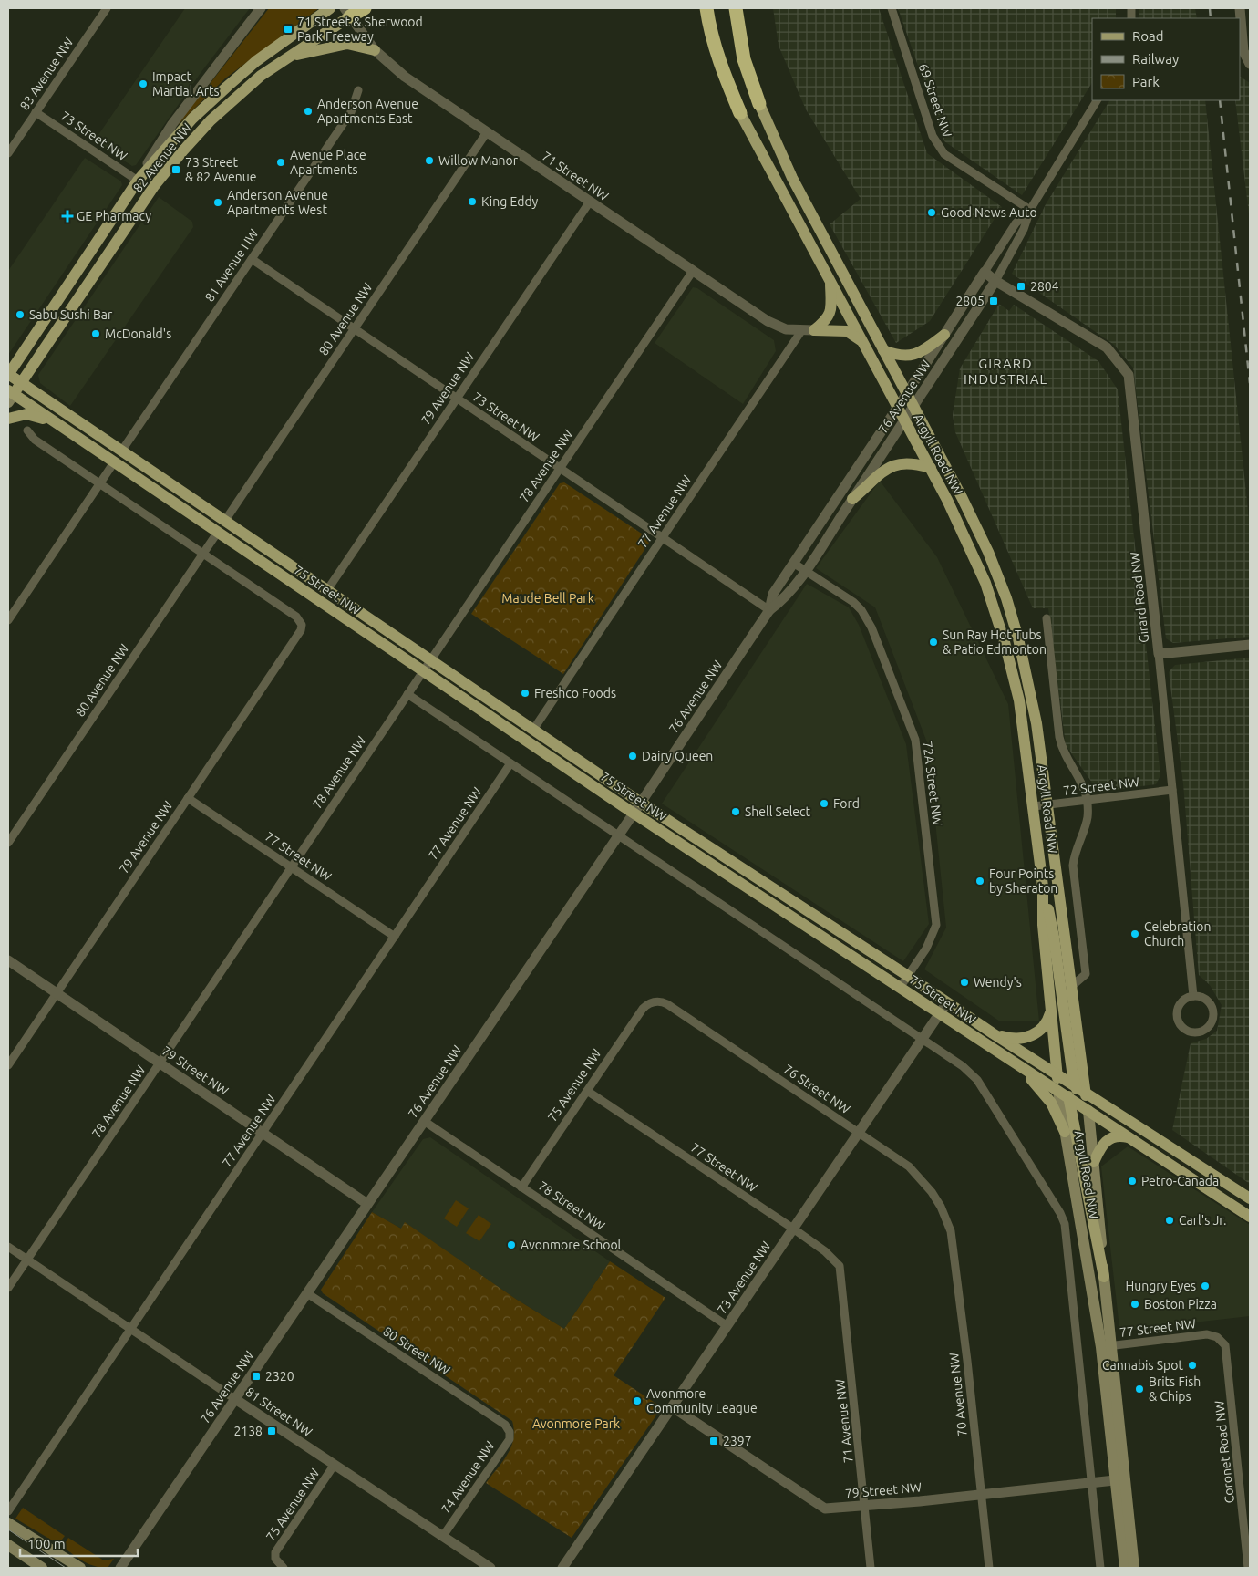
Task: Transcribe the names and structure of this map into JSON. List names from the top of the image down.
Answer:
{
  "streets": {
    "main road": ["82 Avenue NW", "Argyll Road NW", "75 Street NW"],
    "street": [
      "83 Avenue NW",
      "69 Street NW",
      "73 Street NW",
      "71 Street NW",
      "81 Avenue NW",
      "80 Avenue NW",
      "79 Avenue NW",
      "76 Avenue NW",
      "78 Avenue NW",
      "77 Avenue NW",
      "Girard Road NW",
      "72A Street NW",
      "72 Street NW",
      "77 Street NW",
      "79 Street NW",
      "75 Avenue NW",
      "76 Street NW",
      "78 Street NW",
      "73 Avenue NW",
      "80 Street NW",
      "70 Avenue NW",
      "81 Street NW",
      "71 Avenue NW",
      "Coronet Road NW",
      "74 Avenue NW"
    ]
  },
  "crossings": [
    ["83 Avenue NW", "73 Street NW"],
    ["69 Street NW", "76 Avenue NW"],
    ["73 Street NW", "82 Avenue NW"],
    ["73 Street NW", "81 Avenue NW"],
    ["73 Street NW", "80 Avenue NW"],
    ["73 Street NW", "79 Avenue NW"],
    ["73 Street NW", "76 Avenue NW"],
    ["73 Street NW", "78 Avenue NW"],
    ["73 Street NW", "77 Avenue NW"],
    ["82 Avenue NW", "71 Street NW"],
    ["82 Avenue NW", "75 Street NW"],
    ["71 Street NW", "80 Avenue NW"],
    ["71 Street NW", "79 Avenue NW"],
    ["71 Street NW", "78 Avenue NW"],
    ["71 Street NW", "77 Avenue NW"],
    ["81 Avenue NW", "75 Street NW"],
    ["80 Avenue NW", "79 Avenue NW"],
    ["80 Avenue NW", "75 Street NW"],
    ["79 Avenue NW", "75 Street NW"],
    ["79 Avenue NW", "77 Street NW"],
    ["79 Avenue NW", "79 Street NW"],
    ["76 Avenue NW", "Argyll Road NW"],
    ["76 Avenue NW", "75 Street NW"],
    ["76 Avenue NW", "Girard Road NW"],
    ["76 Avenue NW", "72A Street NW"],
    ["76 Avenue NW", "79 Street NW"],
    ["76 Avenue NW", "78 Street NW"],
    ["76 Avenue NW", "80 Street NW"],
    ["76 Avenue NW", "81 Street NW"],
    ["Argyll Road NW", "75 Street NW"],
    ["Argyll Road NW", "72 Street NW"],
    ["Argyll Road NW", "77 Street NW"],
    ["Argyll Road NW", "79 Street NW"],
    ["78 Avenue NW", "75 Street NW"],
    ["78 Avenue NW", "77 Street NW"],
    ["78 Avenue NW", "79 Street NW"],
    ["78 Avenue NW", "81 Street NW"],
    ["77 Avenue NW", "75 Street NW"],
    ["77 Avenue NW", "77 Street NW"],
    ["77 Avenue NW", "79 Street NW"],
    ["77 Avenue NW", "81 Street NW"],
    ["75 Street NW", "72A Street NW"],
    ["75 Street NW", "73 Avenue NW"],
    ["Girard Road NW", "72 Street NW"],
    ["77 Street NW", "75 Avenue NW"],
    ["77 Street NW", "73 Avenue NW"],
    ["77 Street NW", "71 Avenue NW"],
    ["77 Street NW", "Coronet Road NW"],
    ["79 Street NW", "73 Avenue NW"],
    ["79 Street NW", "70 Avenue NW"],
    ["79 Street NW", "71 Avenue NW"],
    ["75 Avenue NW", "76 Street NW"],
    ["75 Avenue NW", "78 Street NW"],
    ["75 Avenue NW", "81 Street NW"],
    ["76 Street NW", "73 Avenue NW"],
    ["76 Street NW", "70 Avenue NW"],
    ["78 Street NW", "73 Avenue NW"],
    ["80 Street NW", "74 Avenue NW"],
    ["81 Street NW", "74 Avenue NW"]
  ],
  "districts": ["GIRARD INDUSTRIAL"],
  "parks": ["Maude Bell Park", "Avonmore Park"],
  "places": {
    "transit": [
      "71 Street & Sherwood Park Freeway",
      "73 Street & 82 Avenue",
      "2804",
      "2805",
      "2320",
      "2138",
      "2397"
    ],
    "other": [
      "Impact Martial Arts",
      "Anderson Avenue Apartments East",
      "Willow Manor",
      "Avenue Place Apartments",
      "King Eddy",
      "Anderson Avenue Apartments West",
      "Good News Auto",
      "Sabu Sushi Bar",
      "McDonald's",
      "Sun Ray Hot Tubs & Patio Edmonton",
      "Freshco Foods",
      "Dairy Queen",
      "Ford",
      "Shell Select",
      "Four Points by Sheraton",
      "Celebration Church",
      "Wendy's",
      "Petro-Canada",
      "Carl's Jr.",
      "Avonmore School",
      "Hungry Eyes",
      "Boston Pizza",
      "Cannabis Spot",
      "Brits Fish & Chips",
      "Avonmore Community League"
    ],
    "health": ["GE Pharmacy"]
  },
  "legend": ["Road", "Railway", "Park"],
  "scale_bar": "100 m"
}
